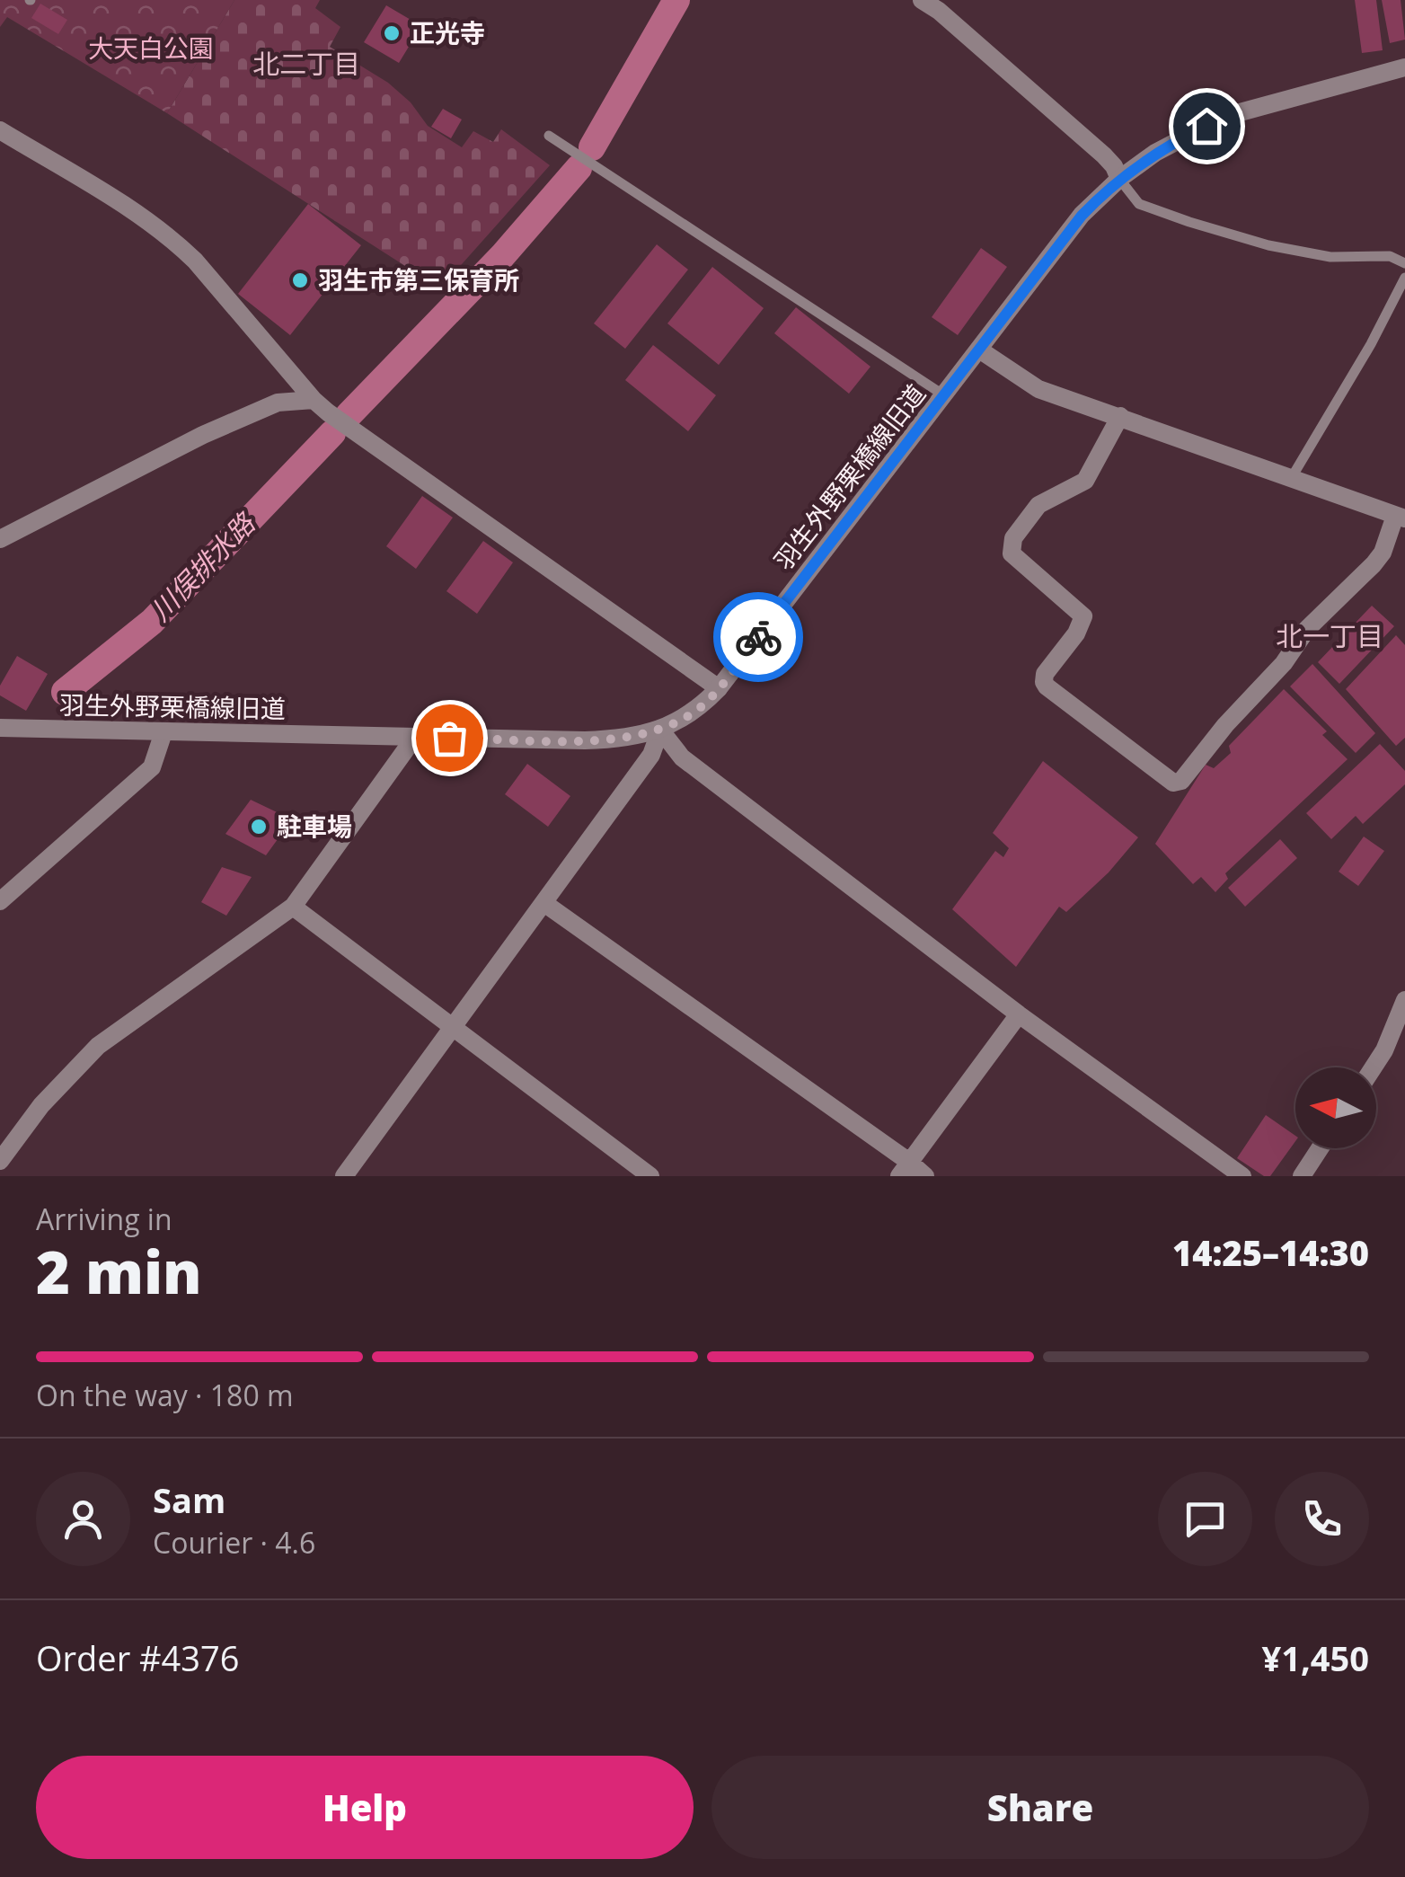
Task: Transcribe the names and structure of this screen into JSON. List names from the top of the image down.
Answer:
{
  "streets": {
    "street": ["羽生外野栗橋線旧道"]
  },
  "districts": ["北二丁目", "北一丁目"],
  "water": ["川俣排水路"],
  "parks": ["大天白公園"],
  "places": ["正光寺", "羽生市第三保育所", "駐車場"],
  "north": "left",
  "page": {
    "heading": ["2 min", "Arriving in", "14:25–14:30"],
    "panel": [
      "Sam",
      "Courier · 4.6",
      "Order #4376",
      "¥1,450"
    ],
    "bar": "On the way · 180 m",
    "buttons": ["Help", "Share"]
  }
}
